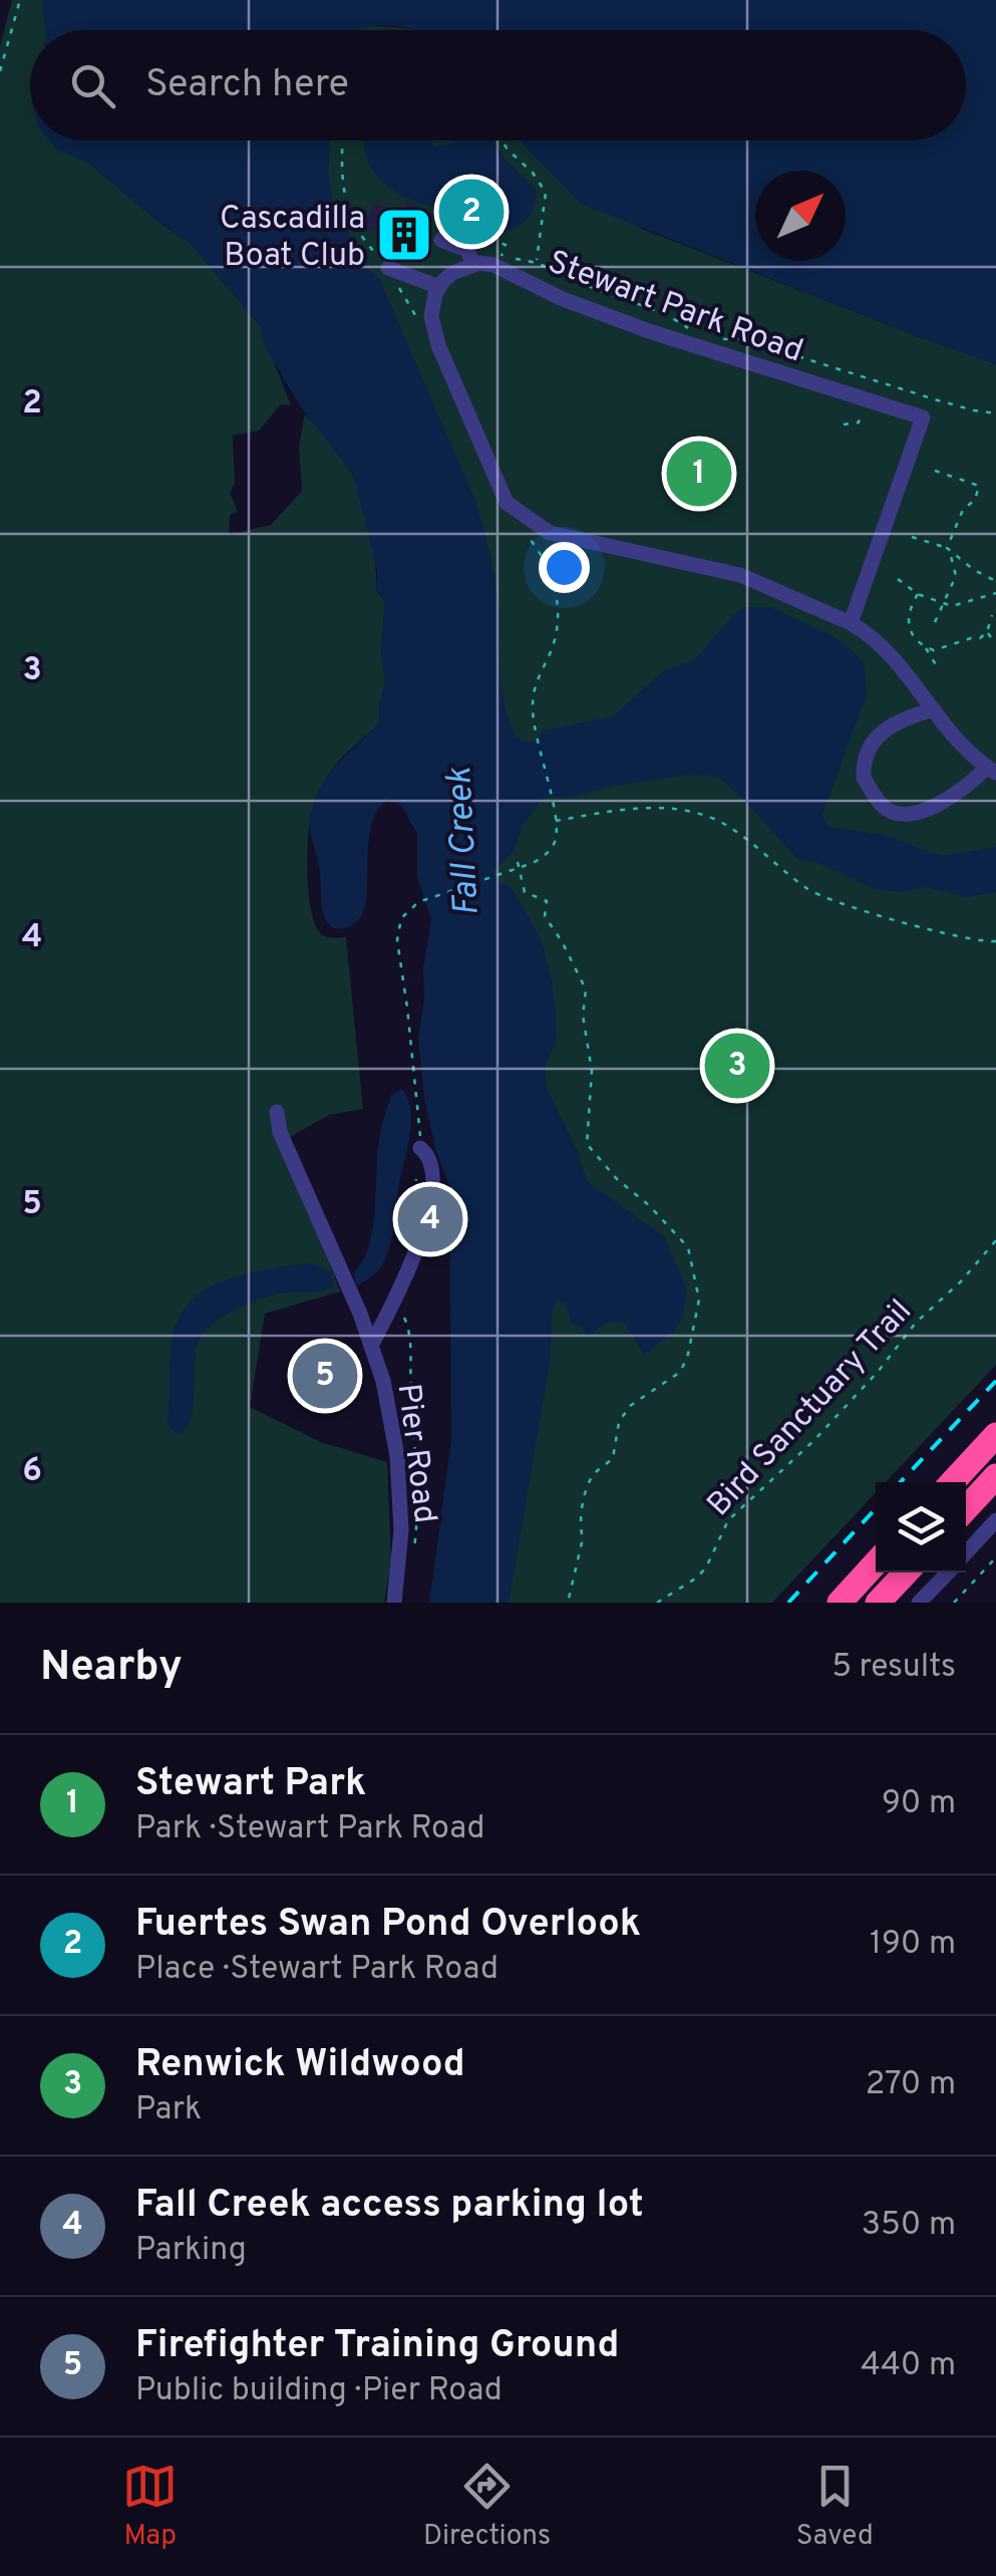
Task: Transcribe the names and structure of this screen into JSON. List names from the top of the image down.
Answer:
{
  "streets": {
    "street": ["Stewart Park Road", "Pier Road"],
    "path": ["Bird Sanctuary Trail"]
  },
  "water": ["Fall Creek"],
  "places": {
    "building": ["Cascadilla Boat Club"]
  },
  "north": "top right",
  "page": {
    "search": "Search here",
    "pins": [
      "2",
      "1",
      "3",
      "4",
      "5"
    ],
    "heading": ["Nearby", "5 results"],
    "list": [
      {
        "mark": "1",
        "name": "Stewart Park",
        "note": "Park · Stewart Park Road",
        "value": "90 m"
      },
      {
        "mark": "2",
        "name": "Fuertes Swan Pond Overlook",
        "note": "Place · Stewart Park Road",
        "value": "190 m"
      },
      {
        "mark": "3",
        "name": "Renwick Wildwood",
        "note": "Park",
        "value": "270 m"
      },
      {
        "mark": "4",
        "name": "Fall Creek access parking lot",
        "note": "Parking",
        "value": "350 m"
      },
      {
        "mark": "5",
        "name": "Firefighter Training Ground",
        "note": "Public building · Pier Road",
        "value": "440 m"
      }
    ],
    "nav": ["Map", "Directions", "Saved"]
  },
  "grid": {
    "rows": [
      "2",
      "3",
      "4",
      "5",
      "6"
    ]
  }
}
